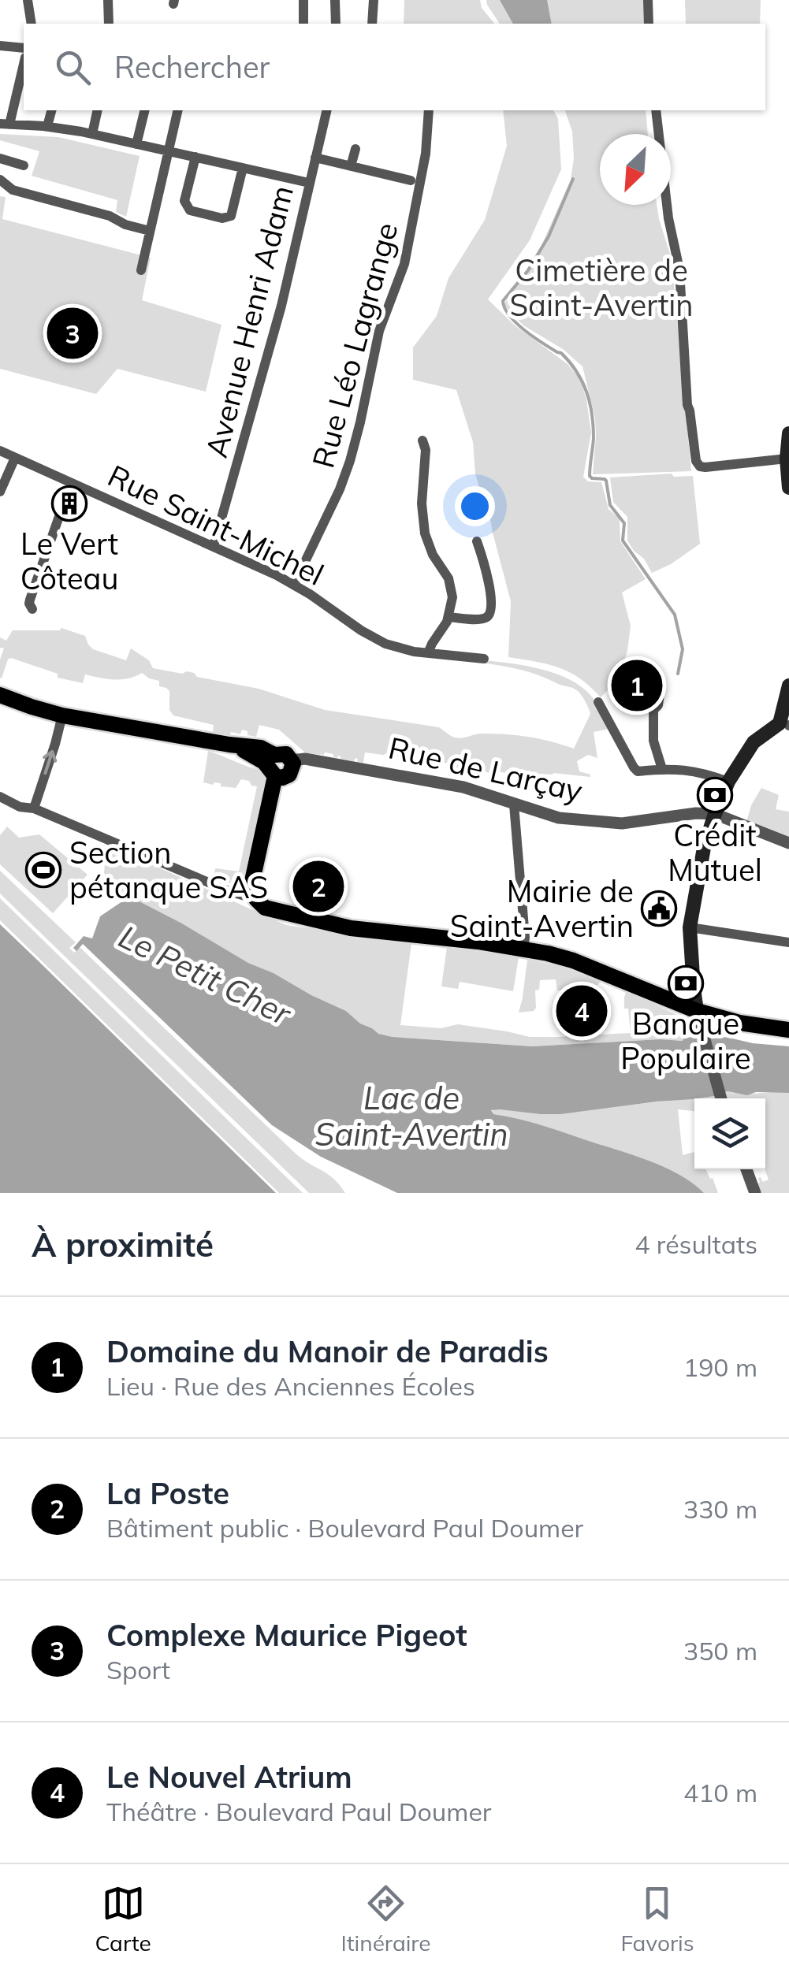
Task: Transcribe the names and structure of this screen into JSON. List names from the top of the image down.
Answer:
{
  "streets": {
    "street": [
      "Avenue Henri Adam",
      "Rue Léo Lagrange",
      "Rue Saint-Michel",
      "Rue de Larçay"
    ]
  },
  "crossings": [
    ["Avenue Henri Adam", "Rue Saint-Michel"],
    ["Rue Léo Lagrange", "Rue Saint-Michel"]
  ],
  "water": ["Le Petit Cher", "Lac de Saint-Avertin"],
  "parks": ["Cimetière de Saint-Avertin"],
  "places": {
    "building": ["Le Vert Côteau"],
    "bank": ["Crédit Mutuel", "Banque Populaire"],
    "sports": ["Section pétanque SAS"],
    "public building": ["Mairie de Saint-Avertin"]
  },
  "north": "bottom left",
  "page": {
    "search": "Rechercher",
    "pins": [
      "3",
      "1",
      "2",
      "4"
    ],
    "heading": ["À proximité", "4 résultats"],
    "list": [
      {
        "mark": "1",
        "name": "Domaine du Manoir de Paradis",
        "note": "Lieu · Rue des Anciennes Écoles",
        "value": "190 m"
      },
      {
        "mark": "2",
        "name": "La Poste",
        "note": "Bâtiment public · Boulevard Paul Doumer",
        "value": "330 m"
      },
      {
        "mark": "3",
        "name": "Complexe Maurice Pigeot",
        "note": "Sport",
        "value": "350 m"
      },
      {
        "mark": "4",
        "name": "Le Nouvel Atrium",
        "note": "Théâtre · Boulevard Paul Doumer",
        "value": "410 m"
      }
    ],
    "nav": ["Carte", "Itinéraire", "Favoris"]
  }
}
